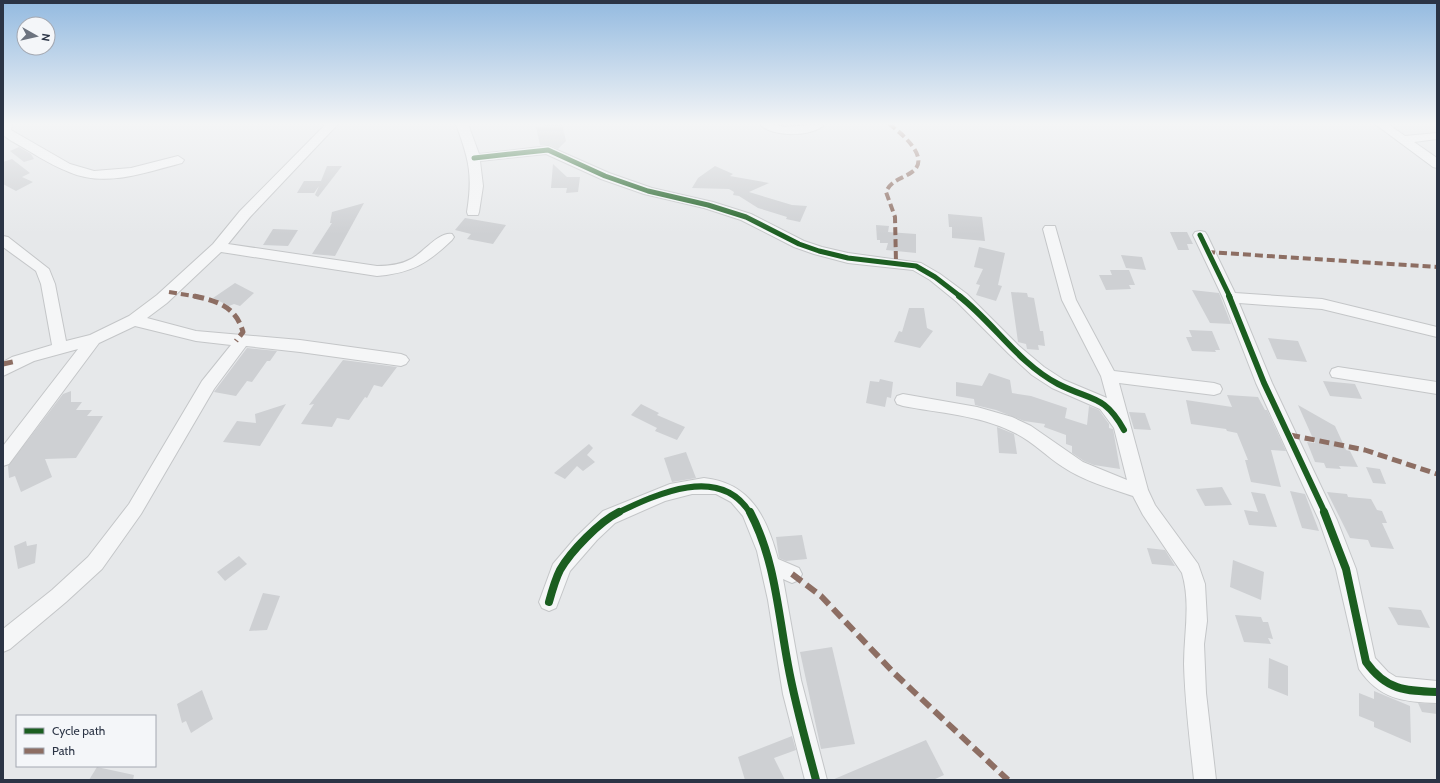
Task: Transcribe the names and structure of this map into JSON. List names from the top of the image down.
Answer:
{
  "legend": ["Cycle path", "Path"],
  "north": "right"
}
